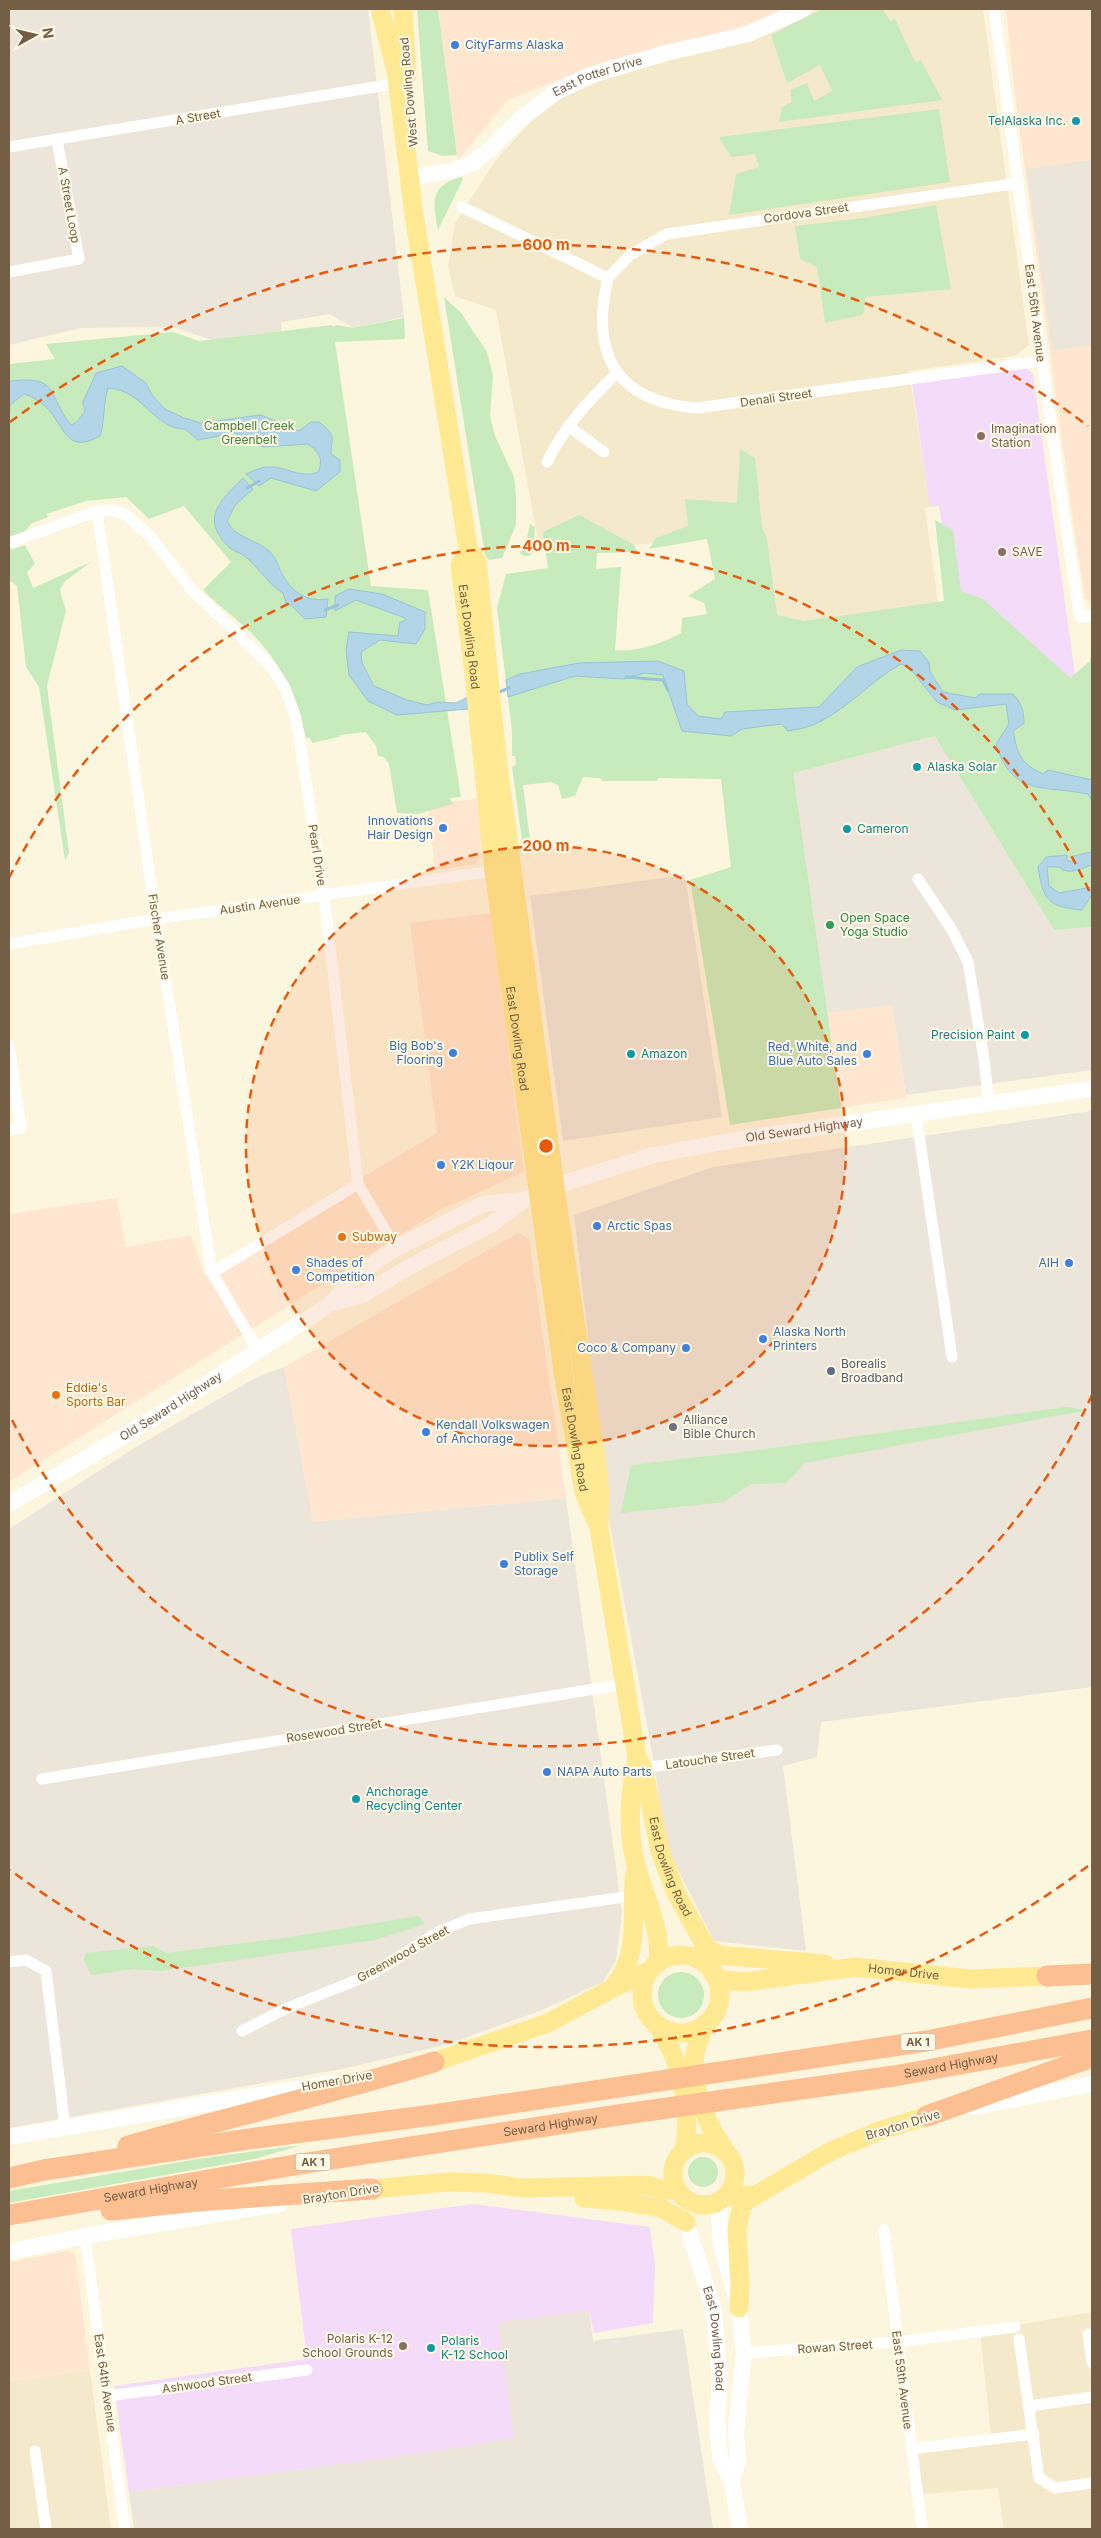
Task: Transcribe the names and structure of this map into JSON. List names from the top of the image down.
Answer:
{
  "streets": {
    "highway": ["AK 1", "Seward Highway"],
    "main road": [
      "East Potter Drive",
      "West Dowling Road",
      "East Dowling Road",
      "Old Seward Highway",
      "Homer Drive",
      "Brayton Drive"
    ],
    "street": [
      "A Street",
      "A Street Loop",
      "Cordova Street",
      "East 56th Avenue",
      "Denali Street",
      "Pearl Drive",
      "Austin Avenue",
      "Fischer Avenue",
      "Rosewood Street",
      "Latouche Street",
      "Greenwood Street",
      "Rowan Street",
      "East 59th Avenue",
      "East 64th Avenue",
      "Ashwood Street"
    ]
  },
  "crossings": [
    ["East Potter Drive", "West Dowling Road"],
    ["East Potter Drive", "East Dowling Road"],
    ["West Dowling Road", "A Street"],
    ["West Dowling Road", "East Dowling Road"],
    ["A Street", "A Street Loop"],
    ["Cordova Street", "East 56th Avenue"],
    ["Cordova Street", "Denali Street"],
    ["East 56th Avenue", "Denali Street"],
    ["East Dowling Road", "Austin Avenue"],
    ["East Dowling Road", "Old Seward Highway"],
    ["East Dowling Road", "Rosewood Street"],
    ["East Dowling Road", "Latouche Street"],
    ["East Dowling Road", "Homer Drive"],
    ["East Dowling Road", "Brayton Drive"],
    ["East Dowling Road", "Rowan Street"],
    ["Pearl Drive", "Austin Avenue"],
    ["Pearl Drive", "Fischer Avenue"],
    ["Pearl Drive", "Old Seward Highway"],
    ["Austin Avenue", "Fischer Avenue"],
    ["Fischer Avenue", "Old Seward Highway"],
    ["Brayton Drive", "East 64th Avenue"],
    ["Rowan Street", "East 59th Avenue"],
    ["East 64th Avenue", "Ashwood Street"]
  ],
  "parks": ["Campbell Creek Greenbelt"],
  "places": [
    "CityFarms Alaska",
    "TelAlaska Inc.",
    "Imagination Station",
    "SAVE",
    "Alaska Solar",
    "Innovations Hair Design",
    "Cameron",
    "Open Space Yoga Studio",
    "Precision Paint",
    "Big Bob's Flooring",
    "Amazon",
    "Red, White, and Blue Auto Sales",
    "Y2K Liqour",
    "Arctic Spas",
    "Subway",
    "AIH",
    "Shades of Competition",
    "Alaska North Printers",
    "Coco & Company",
    "Borealis Broadband",
    "Eddie's Sports Bar",
    "Alliance Bible Church",
    "Kendall Volkswagen of Anchorage",
    "Publix Self Storage",
    "NAPA Auto Parts",
    "Anchorage Recycling Center",
    "Polaris K-12 School Grounds",
    "Polaris K-12 School"
  ],
  "north": "right",
  "rings": ["600 m", "400 m", "200 m"]
}
